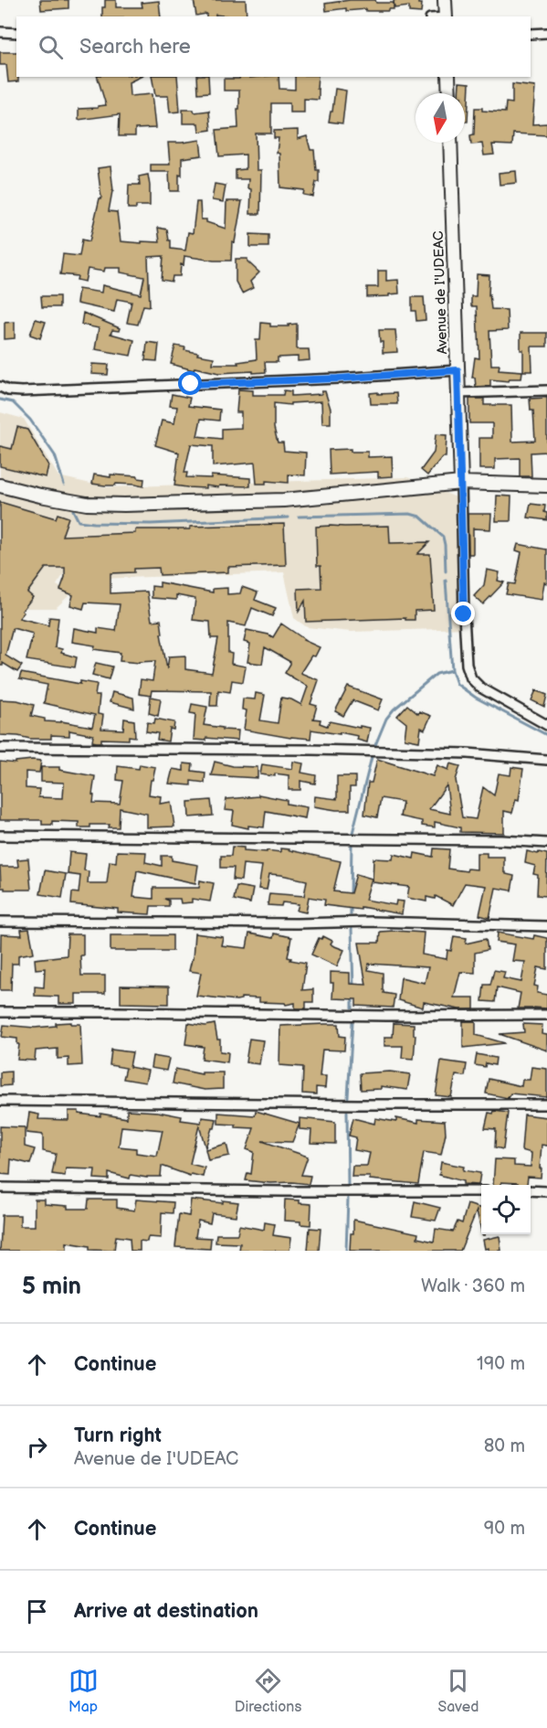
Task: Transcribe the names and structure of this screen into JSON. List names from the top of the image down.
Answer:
{
  "streets": {
    "main road": ["Avenue de I'UDEAC"]
  },
  "north": "bottom",
  "page": {
    "search": "Search here",
    "heading": ["5 min", "Walk · 360 m"],
    "list": [
      ["Continue", "190 m"],
      ["Turn right", "Avenue de I'UDEAC", "80 m"],
      ["Continue", "90 m"],
      "Arrive at destination"
    ],
    "nav": ["Map", "Directions", "Saved"]
  }
}
